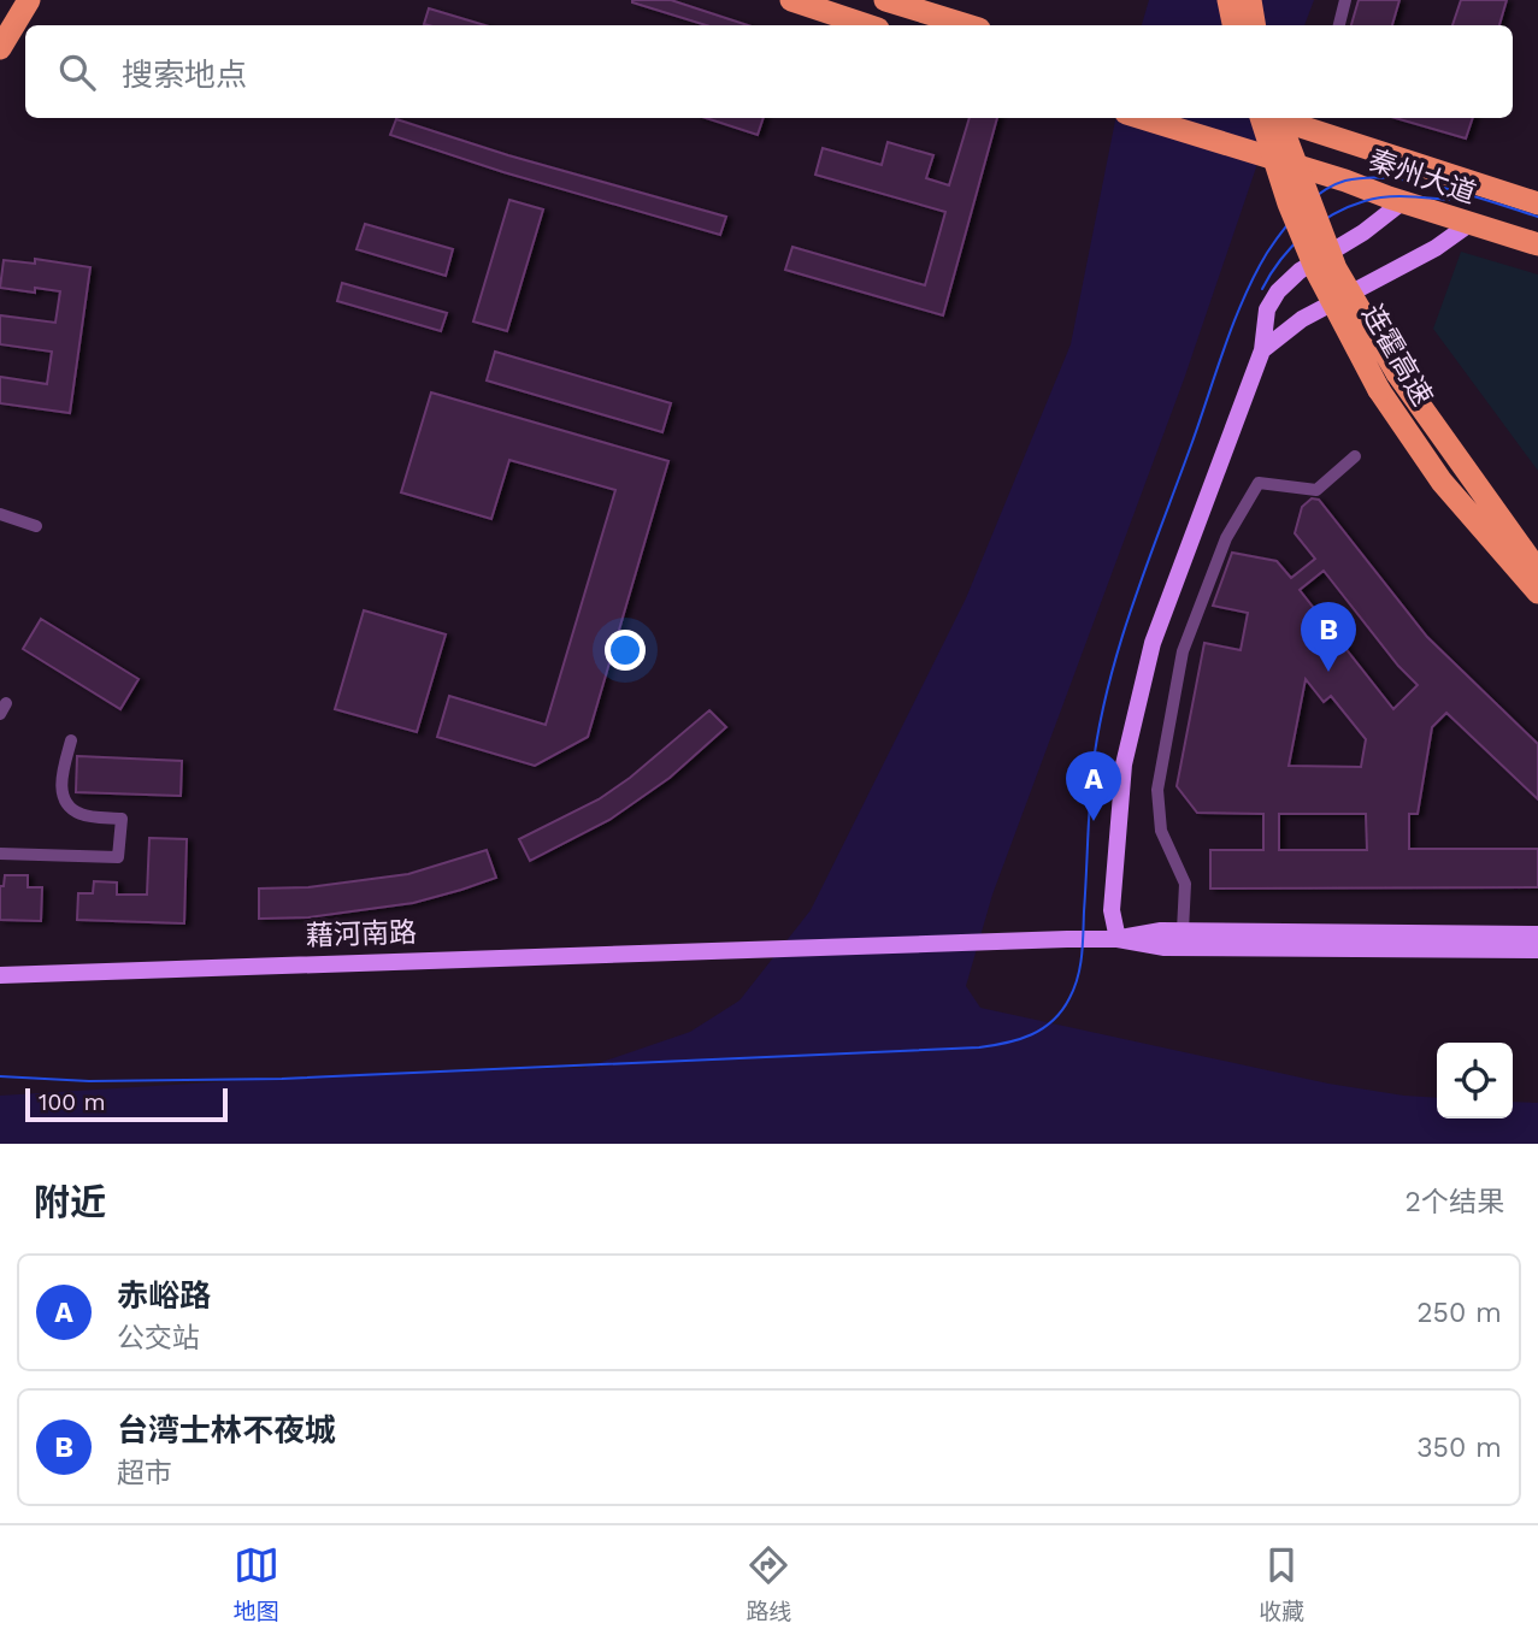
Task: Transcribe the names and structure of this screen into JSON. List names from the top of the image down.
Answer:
{
  "streets": {
    "highway": ["秦州大道", "连霍高速"],
    "main road": ["藉河南路"]
  },
  "scale_bar": "100 m",
  "page": {
    "search": "搜索地点",
    "pins": ["B", "A"],
    "scale": "100 m",
    "heading": ["附近", "2个结果"],
    "list": [
      {
        "mark": "A",
        "name": "赤峪路",
        "note": "公交站",
        "value": "250 m"
      },
      {
        "mark": "B",
        "name": "台湾士林不夜城",
        "note": "超市",
        "value": "350 m"
      }
    ],
    "nav": ["地图", "路线", "收藏"]
  }
}
